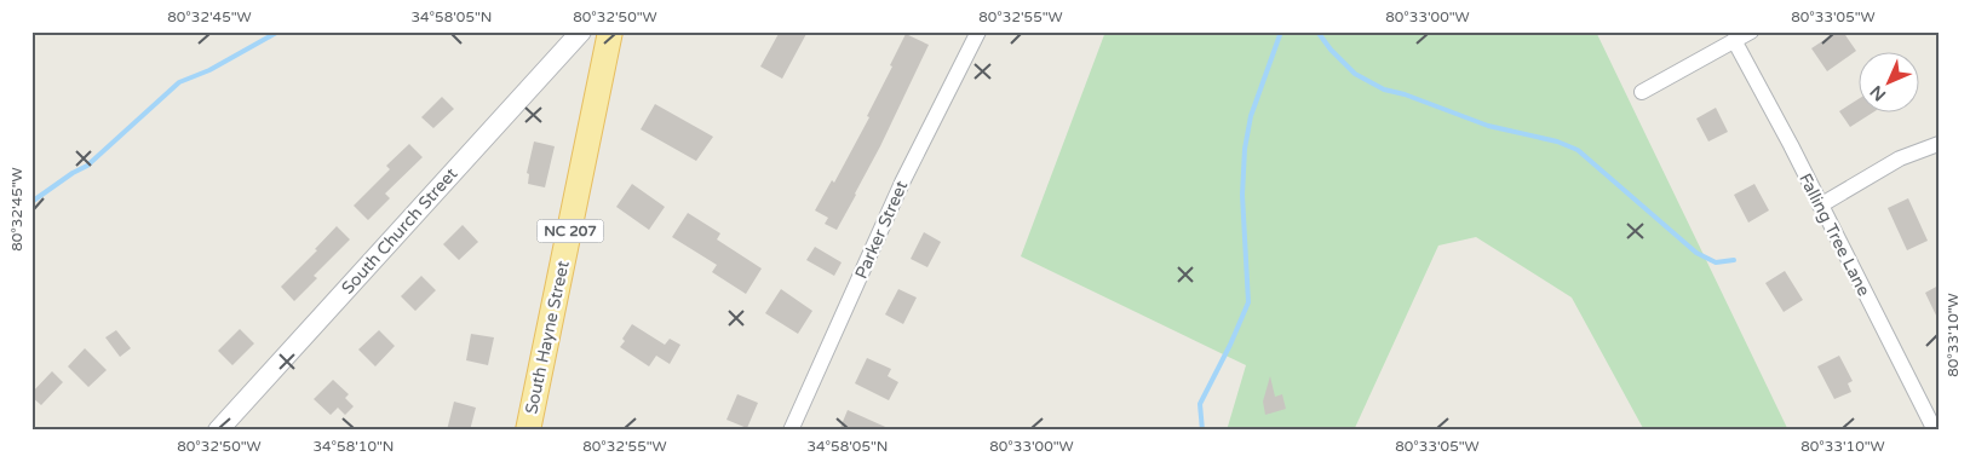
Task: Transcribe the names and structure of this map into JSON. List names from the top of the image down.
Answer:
{
  "streets": {
    "main road": ["NC 207", "South Hayne Street"],
    "street": ["Parker Street", "South Church Street", "Falling Tree Lane"]
  },
  "north": "bottom left",
  "coordinates": [
    "80°32'45\"W",
    "34°58'05\"N",
    "80°32'50\"W",
    "80°32'55\"W",
    "80°33'00\"W",
    "80°33'05\"W",
    "80°33'10\"W",
    "34°58'10\"N"
  ]
}
